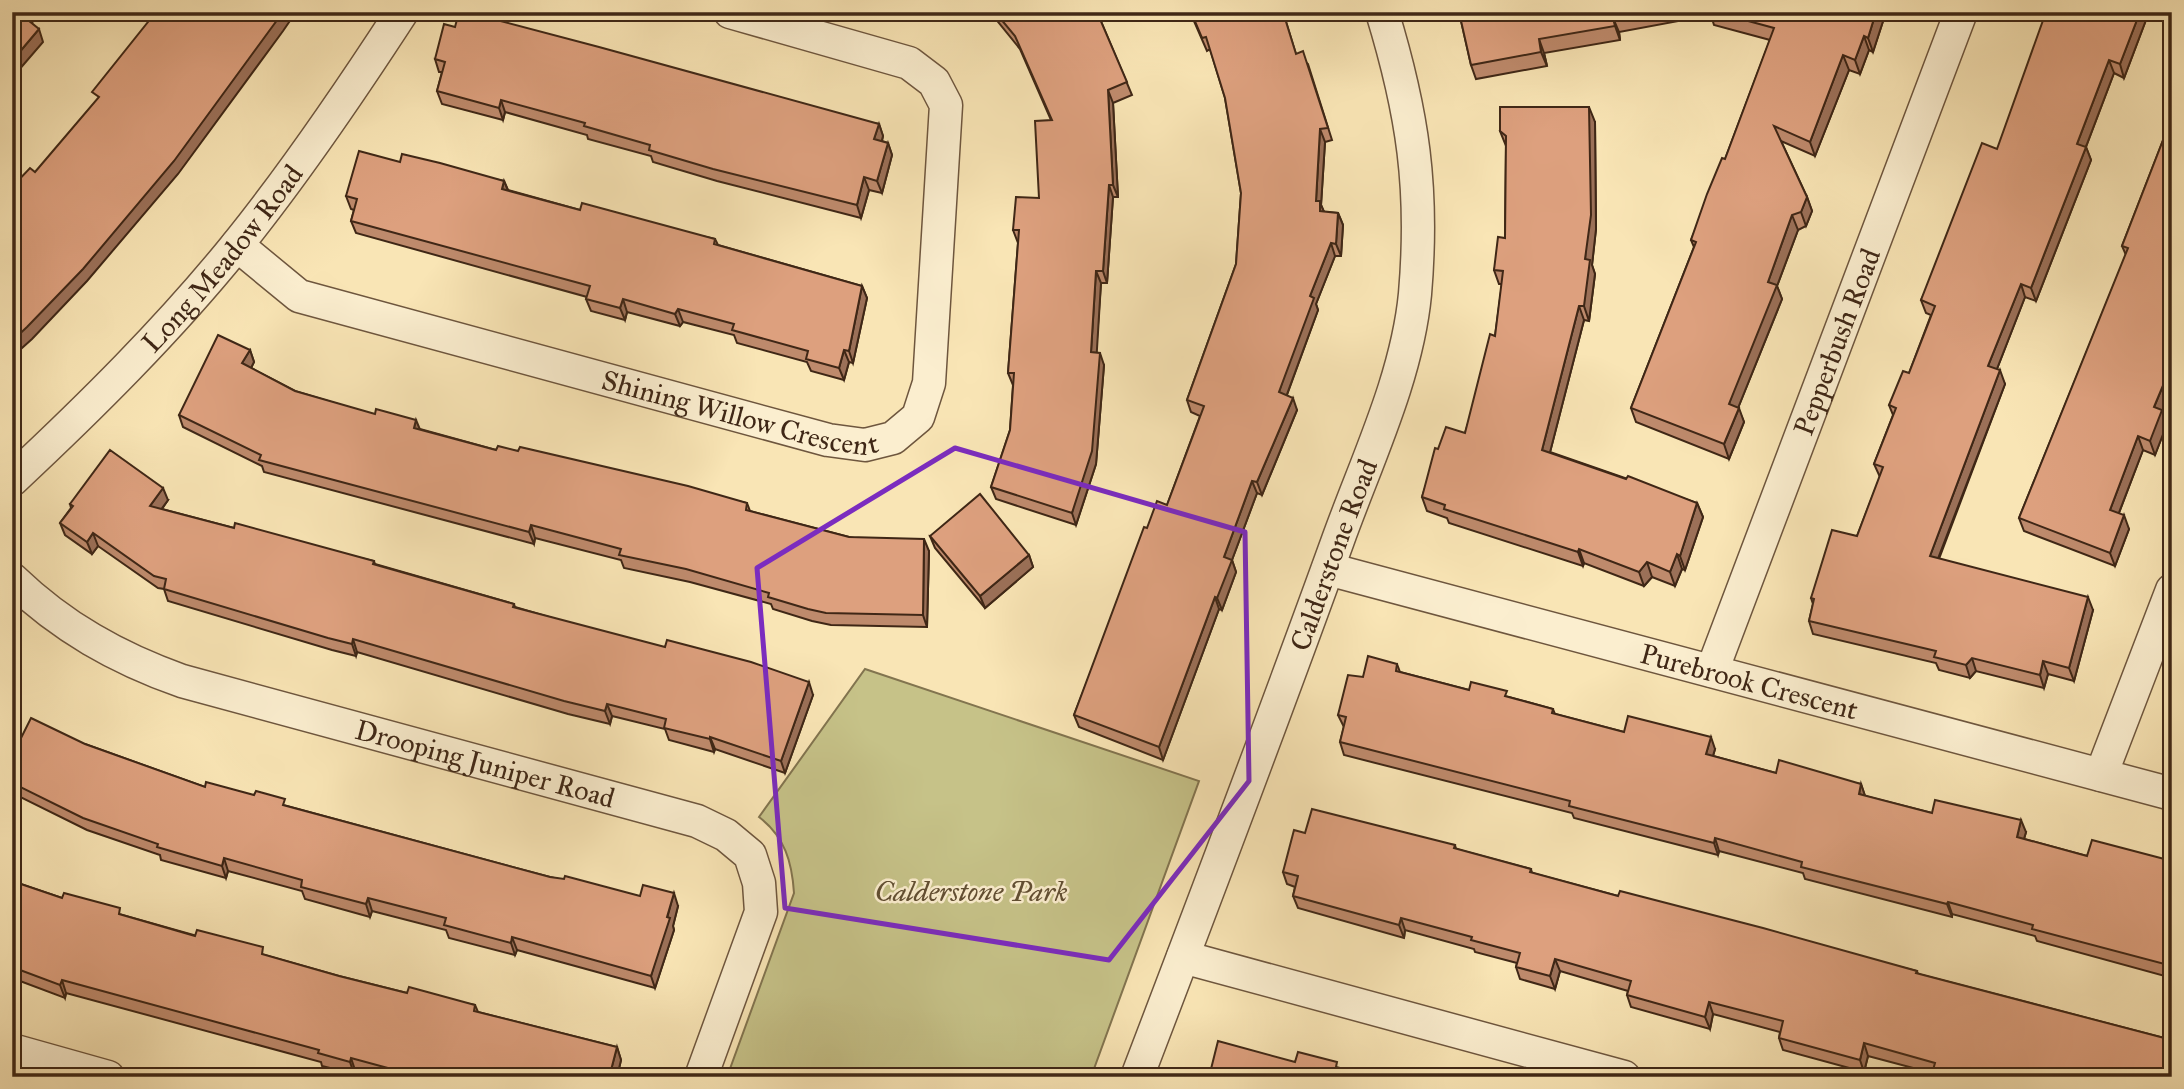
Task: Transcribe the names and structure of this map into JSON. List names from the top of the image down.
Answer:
{
  "streets": {
    "street": [
      "Long Meadow Road",
      "Pepperbush Road",
      "Shining Willow Crescent",
      "Calderstone Road",
      "Purebrook Crescent",
      "Drooping Juniper Road"
    ]
  },
  "crossings": [
    ["Long Meadow Road", "Shining Willow Crescent"],
    ["Pepperbush Road", "Purebrook Crescent"],
    ["Calderstone Road", "Purebrook Crescent"]
  ],
  "parks": ["Calderstone Park"]
}
